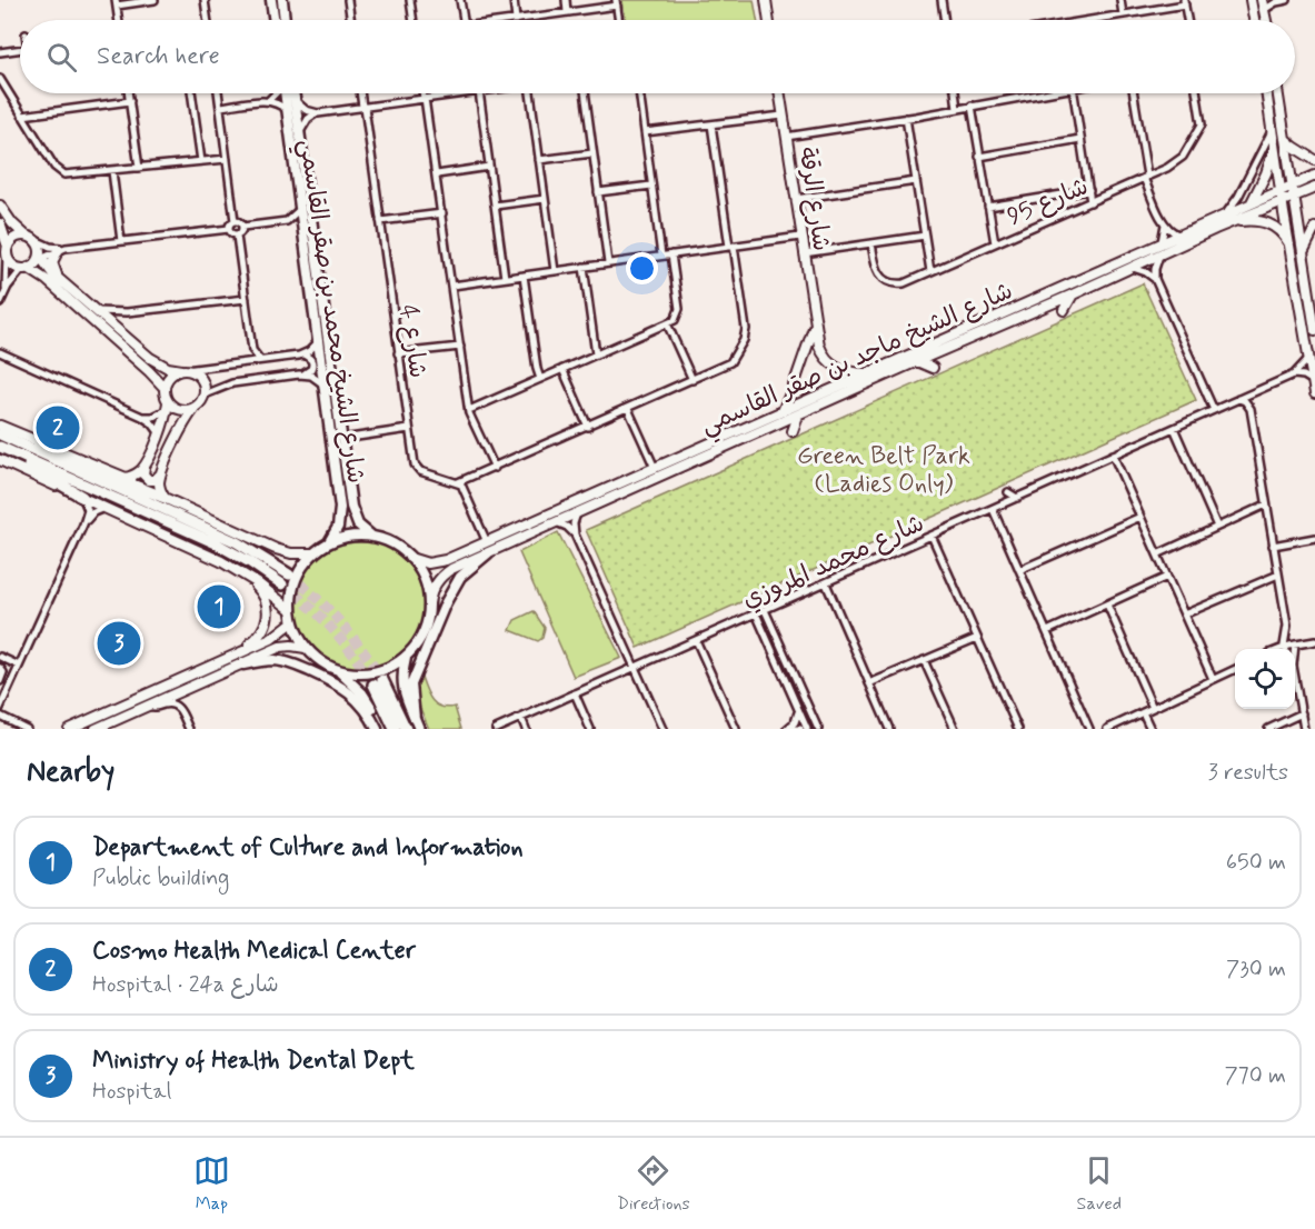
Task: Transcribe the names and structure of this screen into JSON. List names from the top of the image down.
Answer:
{
  "streets": {
    "main road": ["شارع الرقة", "شارع الشيخ محمد بن صقر القاسمي", "شارع الشيخ ماجد بن صقر القاسمي"],
    "street": ["شارع 95", "شارع 4", "شارع محمد المروزي"]
  },
  "crossings": [
    ["شارع الرقة", "شارع الشيخ ماجد بن صقر القاسمي"],
    ["شارع الشيخ محمد بن صقر القاسمي", "شارع الشيخ ماجد بن صقر القاسمي"]
  ],
  "parks": ["Green Belt Park (Ladies Only)"],
  "page": {
    "search": "Search here",
    "pins": ["2", "1", "3"],
    "heading": ["Nearby", "3 results"],
    "list": [
      {
        "mark": "1",
        "name": "Department of Culture and Information",
        "note": "Public building",
        "value": "650 m"
      },
      {
        "mark": "2",
        "name": "Cosmo Health Medical Center",
        "note": "Hospital · 24a شارع",
        "value": "730 m"
      },
      {
        "mark": "3",
        "name": "Ministry of Health Dental Dept",
        "note": "Hospital",
        "value": "770 m"
      }
    ],
    "nav": ["Map", "Directions", "Saved"]
  }
}
